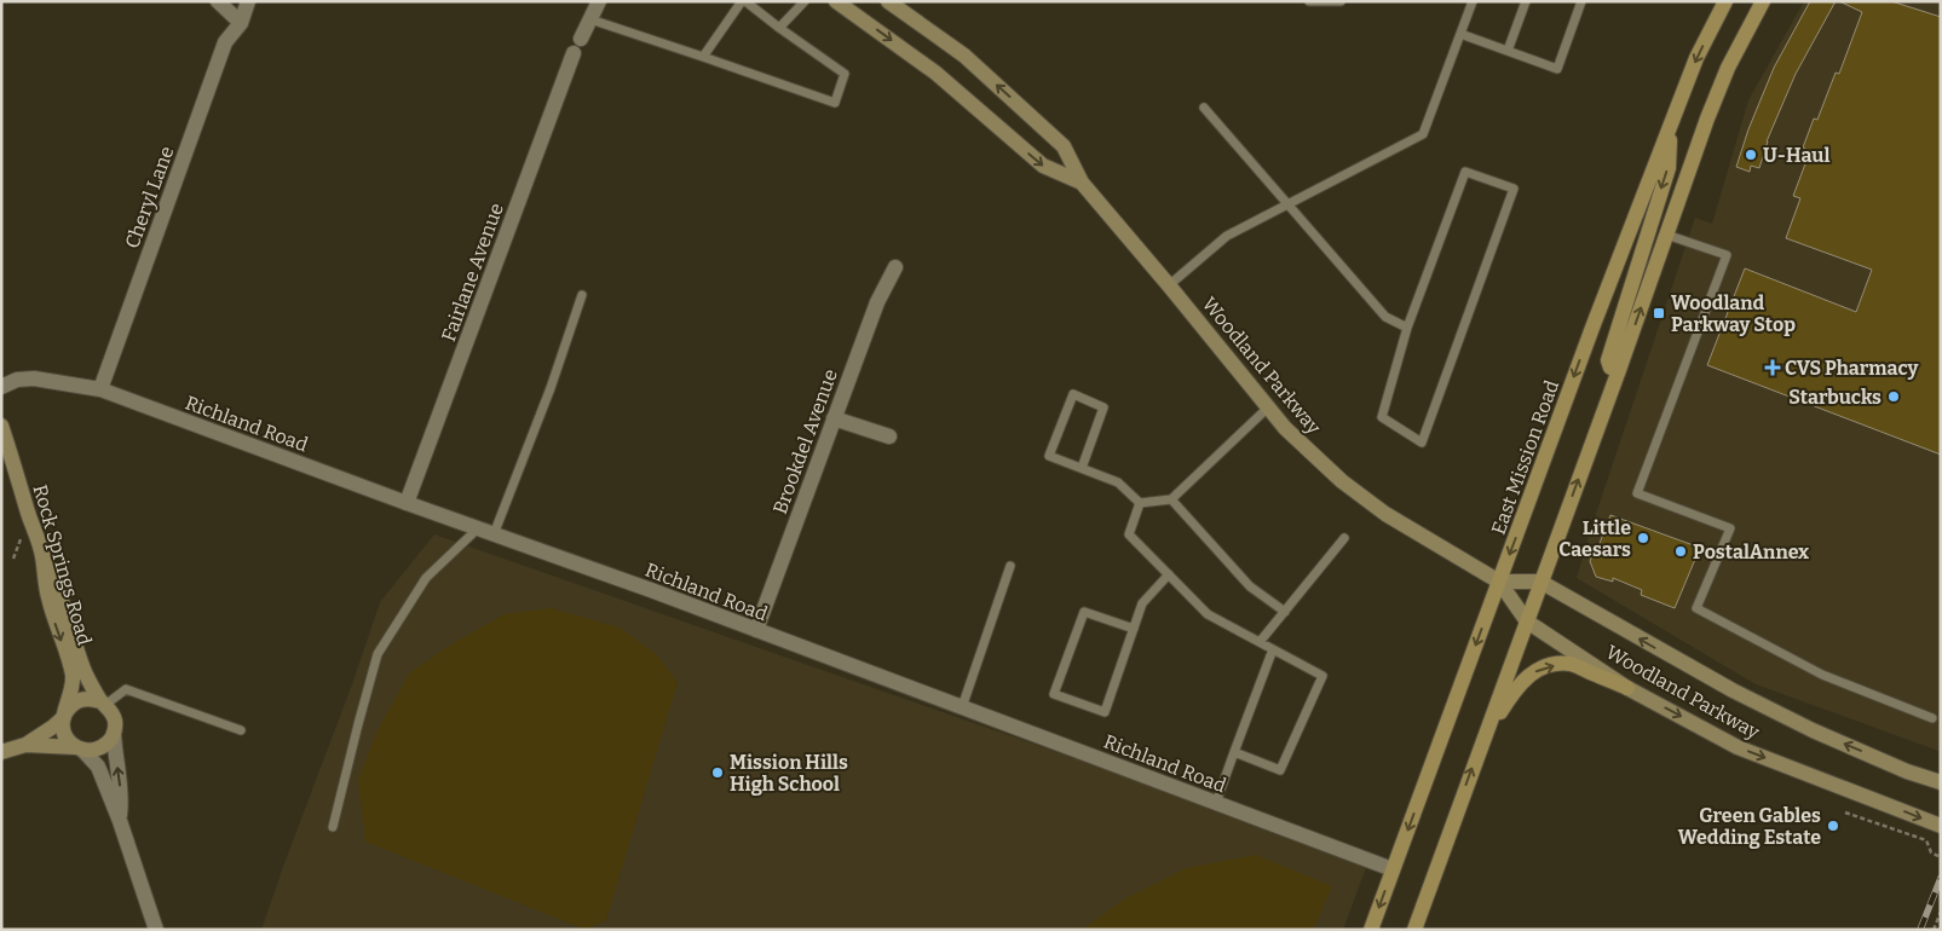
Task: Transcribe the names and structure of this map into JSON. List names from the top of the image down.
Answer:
{
  "streets": {
    "main road": ["Woodland Parkway", "East Mission Road", "Rock Springs Road"],
    "street": [
      "Cheryl Lane",
      "Fairlane Avenue",
      "Richland Road",
      "Brookdel Avenue"
    ]
  },
  "crossings": [
    ["Cheryl Lane", "Richland Road"],
    ["Fairlane Avenue", "Richland Road"],
    ["Woodland Parkway", "East Mission Road"],
    ["Richland Road", "Brookdel Avenue"],
    ["Richland Road", "East Mission Road"]
  ],
  "places": {
    "other": [
      "U-Haul",
      "Starbucks",
      "Little Caesars",
      "PostalAnnex",
      "Mission Hills High School",
      "Green Gables Wedding Estate"
    ],
    "transit": ["Woodland Parkway Stop"],
    "health": ["CVS Pharmacy"]
  }
}
